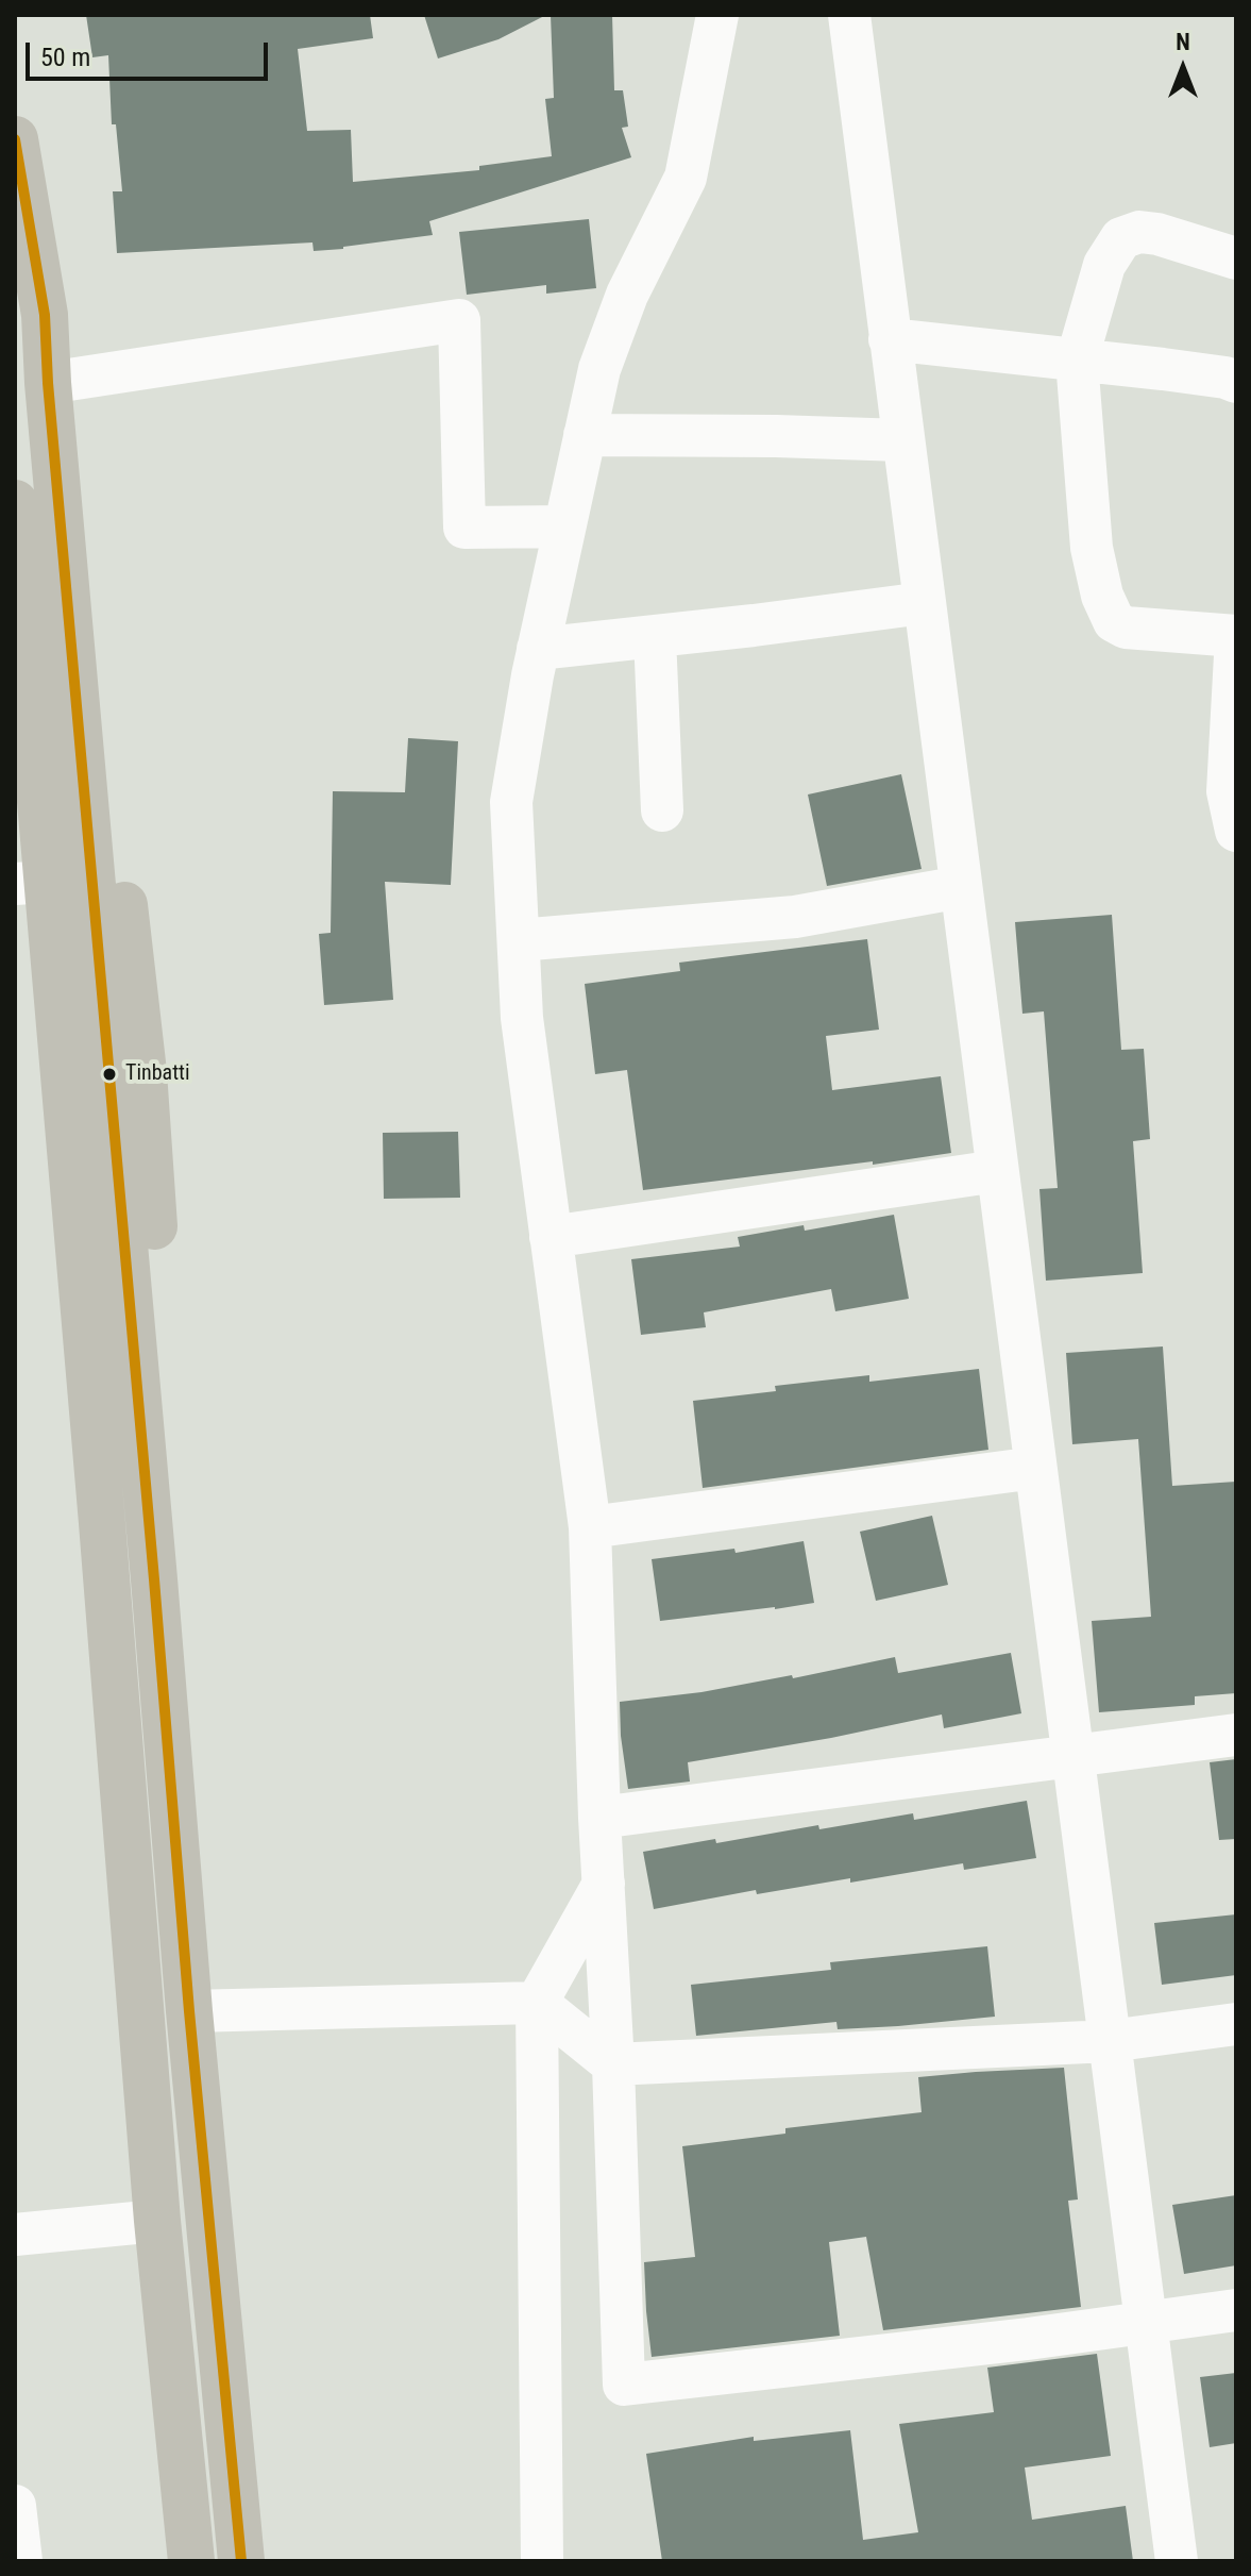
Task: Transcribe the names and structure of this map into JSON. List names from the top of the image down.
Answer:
{
  "places": ["Tinbatti"],
  "scale_bar": "50 m",
  "north": "top"
}
